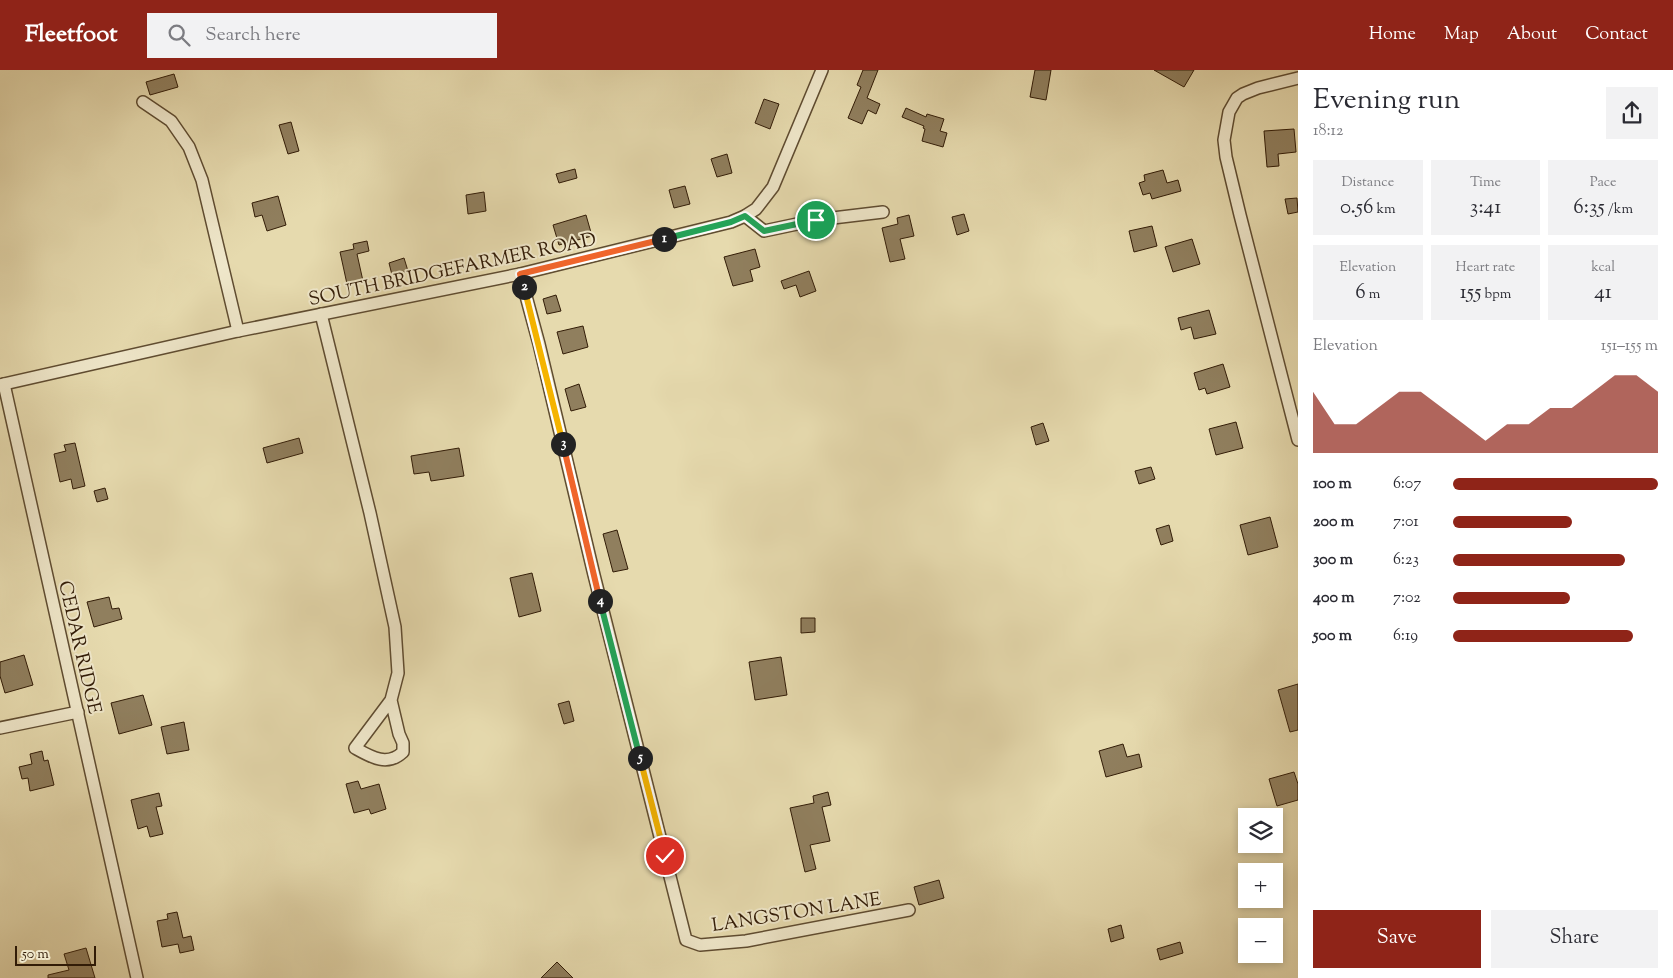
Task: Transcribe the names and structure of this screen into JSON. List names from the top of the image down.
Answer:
{
  "streets": {
    "street": ["SOUTH BRIDGEFARMER ROAD", "CEDAR RIDGE", "LANGSTON LANE"]
  },
  "crossings": [
    ["SOUTH BRIDGEFARMER ROAD", "CEDAR RIDGE"],
    ["SOUTH BRIDGEFARMER ROAD", "LANGSTON LANE"]
  ],
  "scale_bar": "50 m",
  "page": {
    "header": "Fleetfoot",
    "search": "Search here",
    "nav": [
      "Home",
      "Map",
      "About",
      "Contact"
    ],
    "heading": ["Evening run", "18:12"],
    "stats": [
      ["Distance", "0.56 km"],
      ["Time", "3:41"],
      ["Pace", "6:35 /km"],
      ["Elevation", "6 m"],
      ["Heart rate", "155 bpm"],
      ["kcal", "41"]
    ],
    "pins": [
      "1",
      "2",
      "3",
      "4",
      "5"
    ],
    "chart": ["Elevation", "151–155 m"],
    "list": [
      {
        "name": "100 m",
        "note": "6:07"
      },
      {
        "name": "200 m",
        "note": "7:01"
      },
      {
        "name": "300 m",
        "note": "6:23"
      },
      {
        "name": "400 m",
        "note": "7:02"
      },
      {
        "name": "500 m",
        "note": "6:19"
      }
    ],
    "map_buttons": ["+", "−"],
    "buttons": ["Save", "Share"],
    "scale": "50 m"
  }
}
